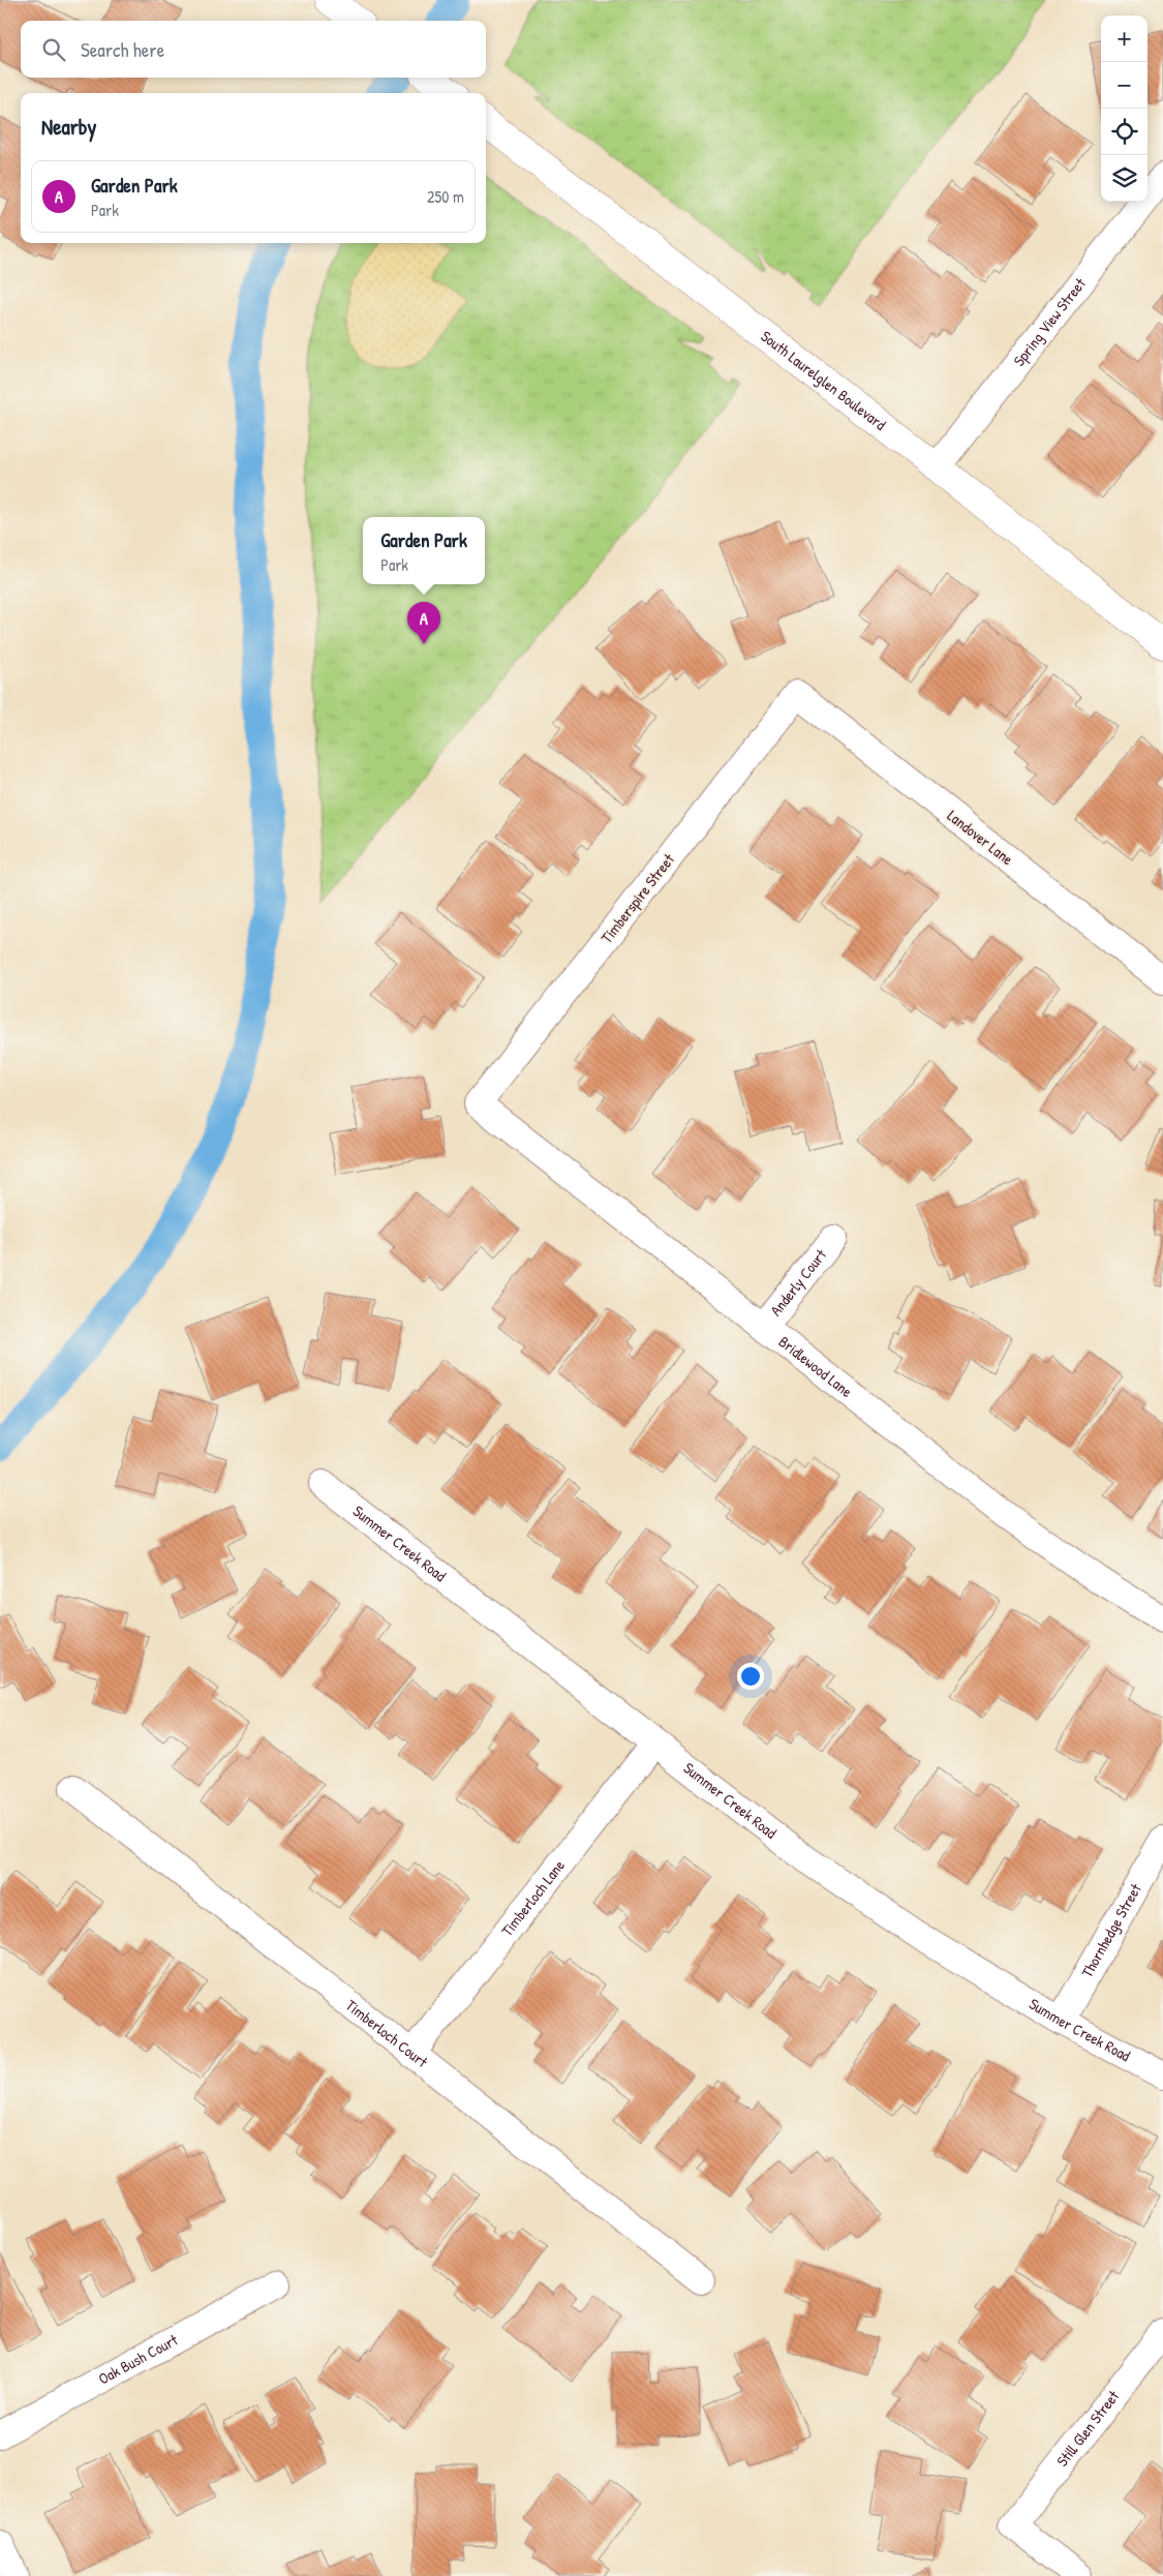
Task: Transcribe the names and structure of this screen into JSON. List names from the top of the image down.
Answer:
{
  "streets": {
    "street": [
      "Spring View Street",
      "South Laurelglen Boulevard",
      "Landover Lane",
      "Timberspire Street",
      "Anderly Court",
      "Bridlewood Lane",
      "Summer Creek Road",
      "Timberloch Lane",
      "Thornhedge Street",
      "Timberloch Court",
      "Oak Bush Court",
      "Still Glen Street"
    ]
  },
  "crossings": [
    ["Spring View Street", "South Laurelglen Boulevard"],
    ["Landover Lane", "Timberspire Street"],
    ["Timberspire Street", "Bridlewood Lane"],
    ["Anderly Court", "Bridlewood Lane"],
    ["Summer Creek Road", "Timberloch Lane"],
    ["Summer Creek Road", "Thornhedge Street"],
    ["Timberloch Lane", "Timberloch Court"]
  ],
  "page": {
    "map_buttons": ["+", "−"],
    "search": "Search here",
    "heading": "Nearby",
    "list": [
      {
        "mark": "A",
        "name": "Garden Park",
        "note": "Park",
        "value": "250 m"
      }
    ],
    "popup": ["Garden Park", "Park"],
    "pins": "A"
  }
}
